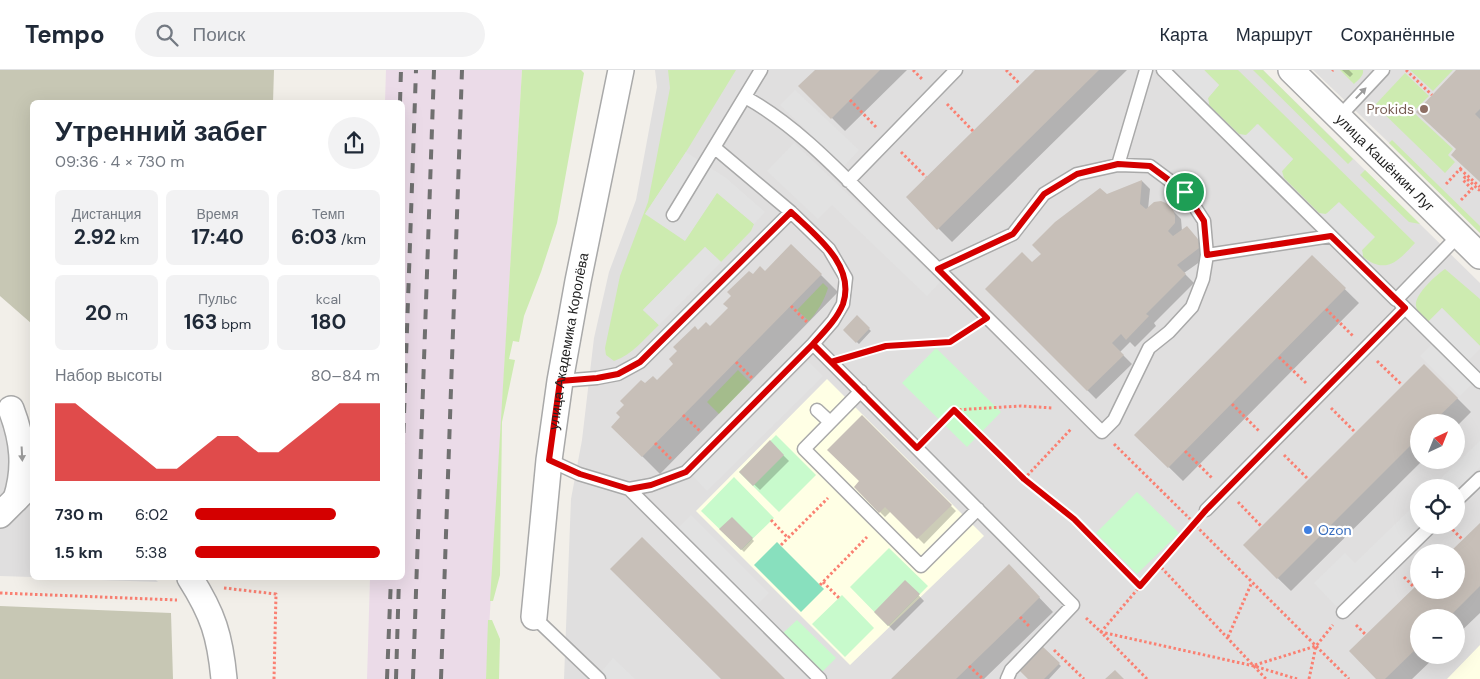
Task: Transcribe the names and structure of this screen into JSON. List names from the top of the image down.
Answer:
{
  "streets": {
    "street": ["улица Кашёнкин Луг", "улица Академика Королёва"]
  },
  "places": ["Prokids", "Ozon"],
  "north": "top right",
  "page": {
    "header": "Tempo",
    "search": "Поиск",
    "nav": ["Карта", "Маршрут", "Сохранённые"],
    "heading": ["Утренний забег", "09:36 · 4 × 730 m"],
    "stats": [
      ["Дистанция", "2.92 km"],
      ["Время", "17:40"],
      ["Темп", "6:03 /km"],
      ["20 m"],
      ["Пульс", "163 bpm"],
      ["kcal", "180"]
    ],
    "chart": ["Набор высоты", "80–84 m"],
    "map_buttons": ["+", "−"],
    "list": [
      {
        "name": "730 m",
        "note": "6:02"
      },
      {
        "name": "1.5 km",
        "note": "5:38"
      }
    ]
  }
}
